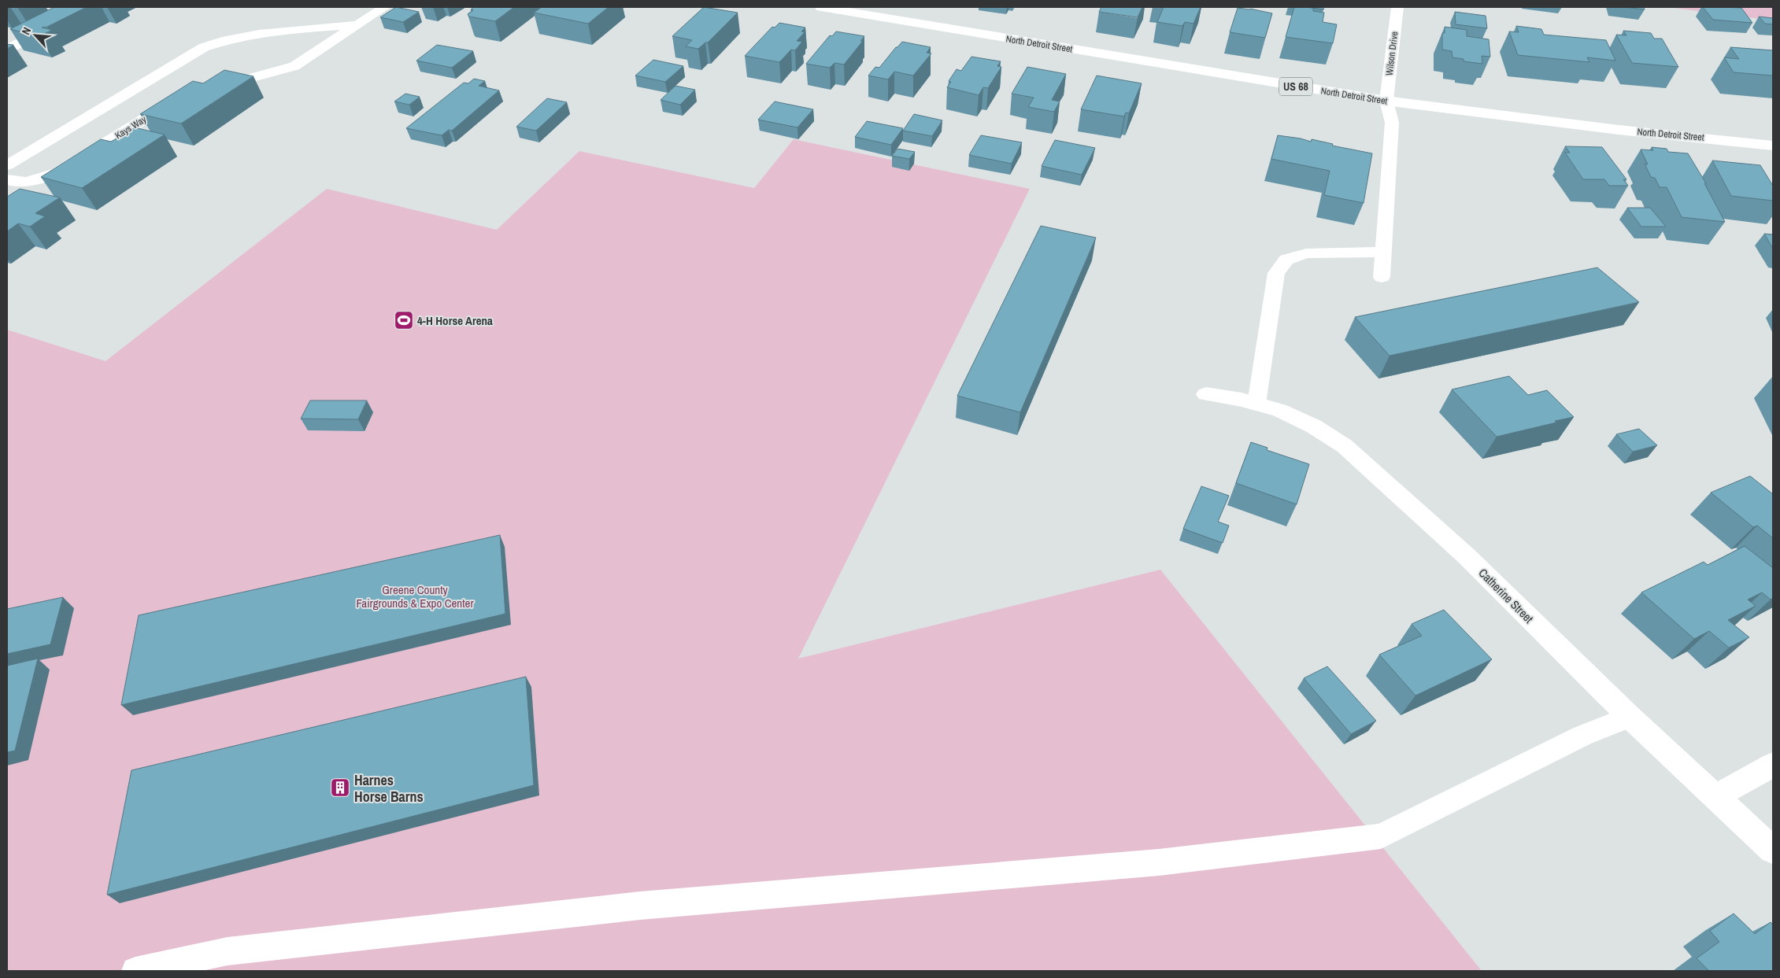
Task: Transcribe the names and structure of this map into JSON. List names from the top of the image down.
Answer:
{
  "streets": {
    "main road": [
      "North Detroit Street",
      "Wilson Drive",
      "US 68",
      "Kays Way",
      "Catherine Street"
    ]
  },
  "crossings": [
    ["North Detroit Street", "Wilson Drive"]
  ],
  "parks": ["Greene County Fairgrounds & Expo Center"],
  "places": {
    "sports": ["4-H Horse Arena"],
    "building": ["Harnes Horse Barns"]
  },
  "north": "top left"
}
